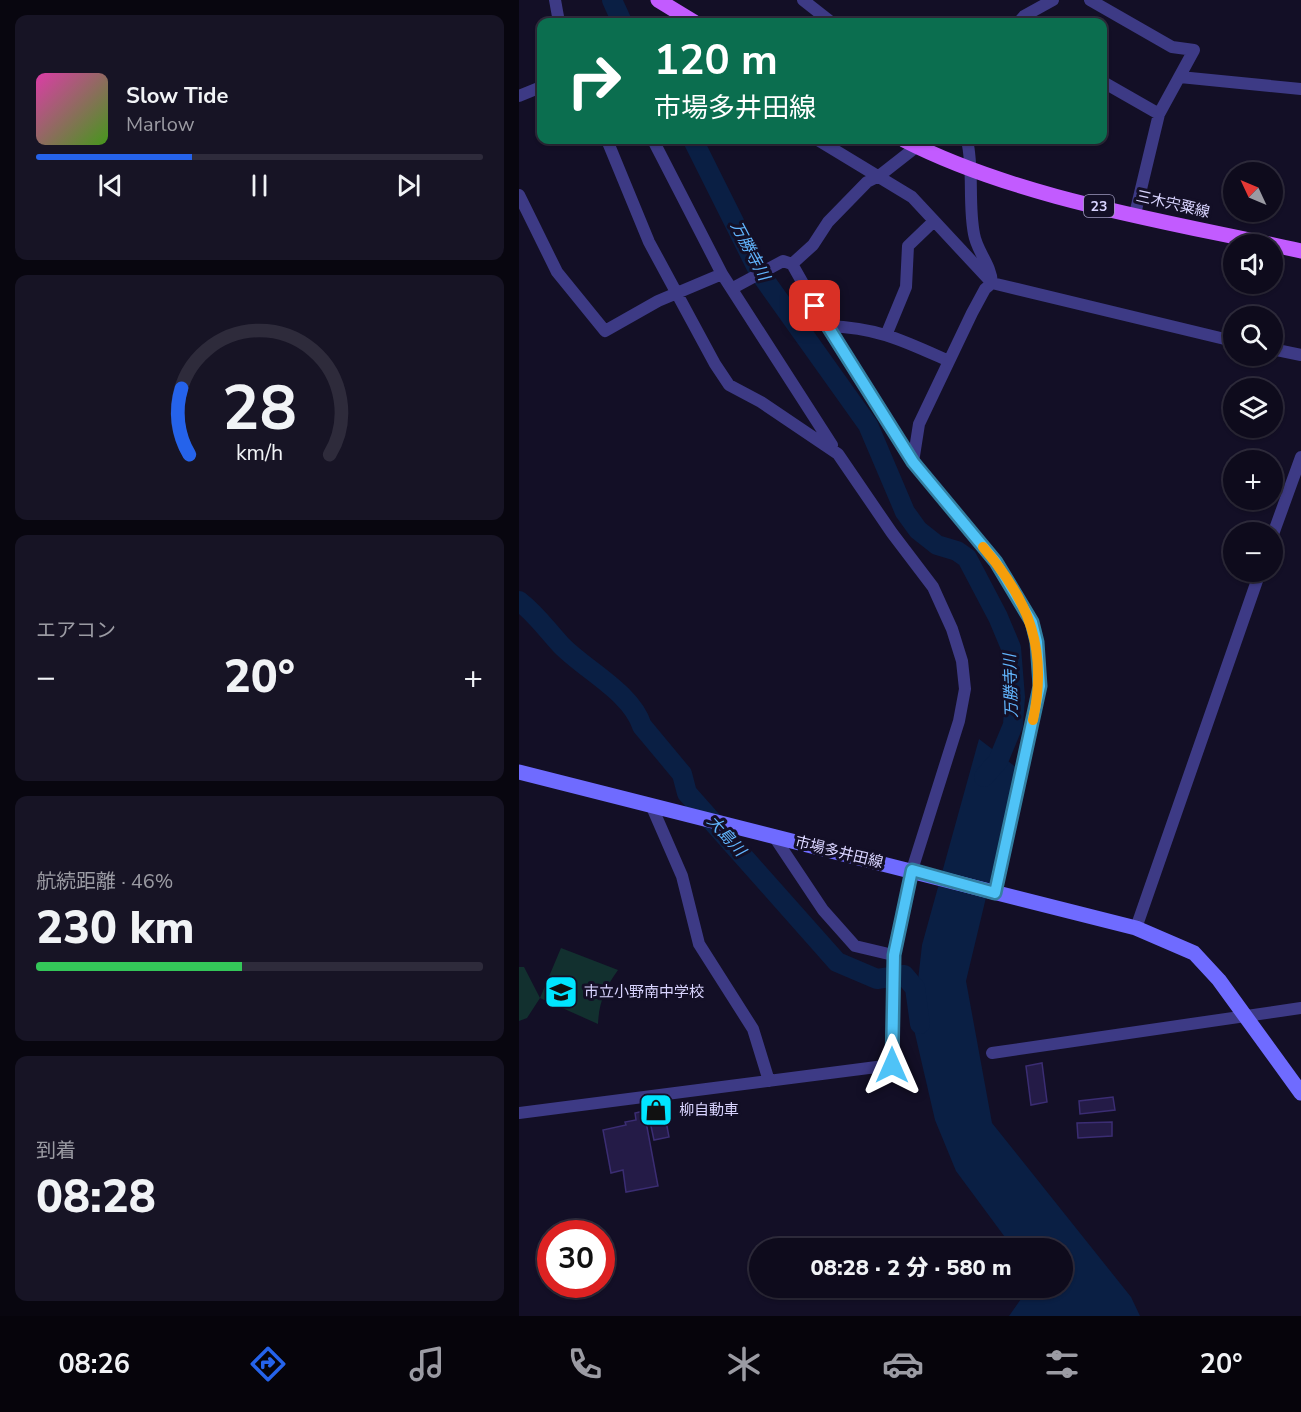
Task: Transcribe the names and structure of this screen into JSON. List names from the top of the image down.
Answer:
{
  "streets": {
    "main road": ["三木宍粟線", "23", "市場多井田線"]
  },
  "water": ["万勝寺川", "大島川"],
  "places": {
    "school or university": ["市立小野南中学校"],
    "shop": ["柳自動車"]
  },
  "north": "top left",
  "page": {
    "turn": ["120 m", "市場多井田線"],
    "song": ["Slow Tide", "Marlow"],
    "map_buttons": ["+", "−"],
    "tile": [
      "エアコン",
      ["航続距離 · 46%", "230 km"],
      ["到着", "08:28"]
    ],
    "heat": ["−", "20°", "+"],
    "limit": "30",
    "trip": "08:28 · 2 分 · 580 m",
    "tabs": ["08:26", "20°"],
    "gauge": ["28", "km/h"]
  }
}
